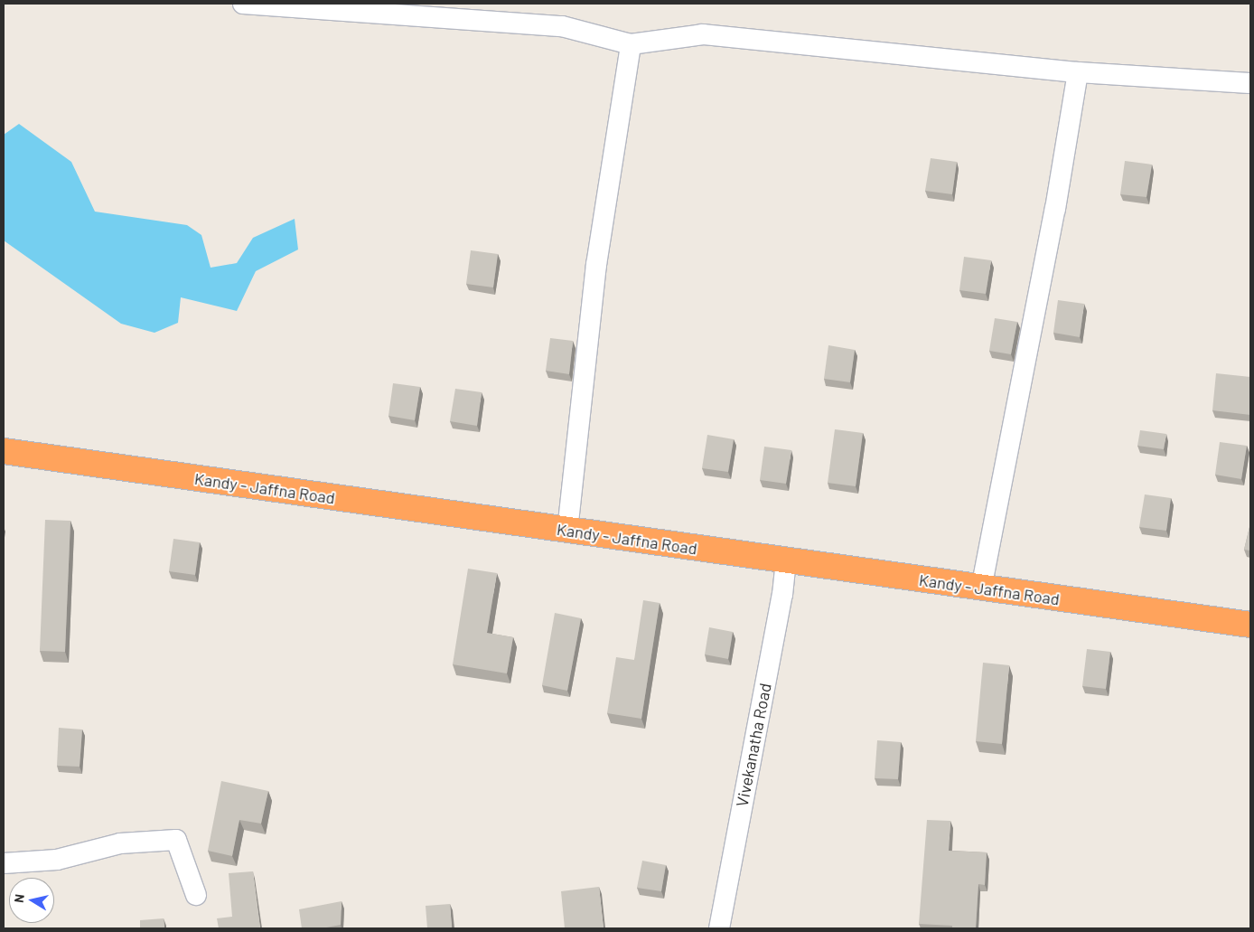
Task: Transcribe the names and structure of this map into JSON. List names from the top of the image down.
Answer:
{
  "streets": {
    "highway": ["Kandy - Jaffna Road"],
    "street": ["Vivekanatha Road"]
  },
  "crossings": [
    ["Kandy - Jaffna Road", "Vivekanatha Road"]
  ],
  "north": "left"
}
